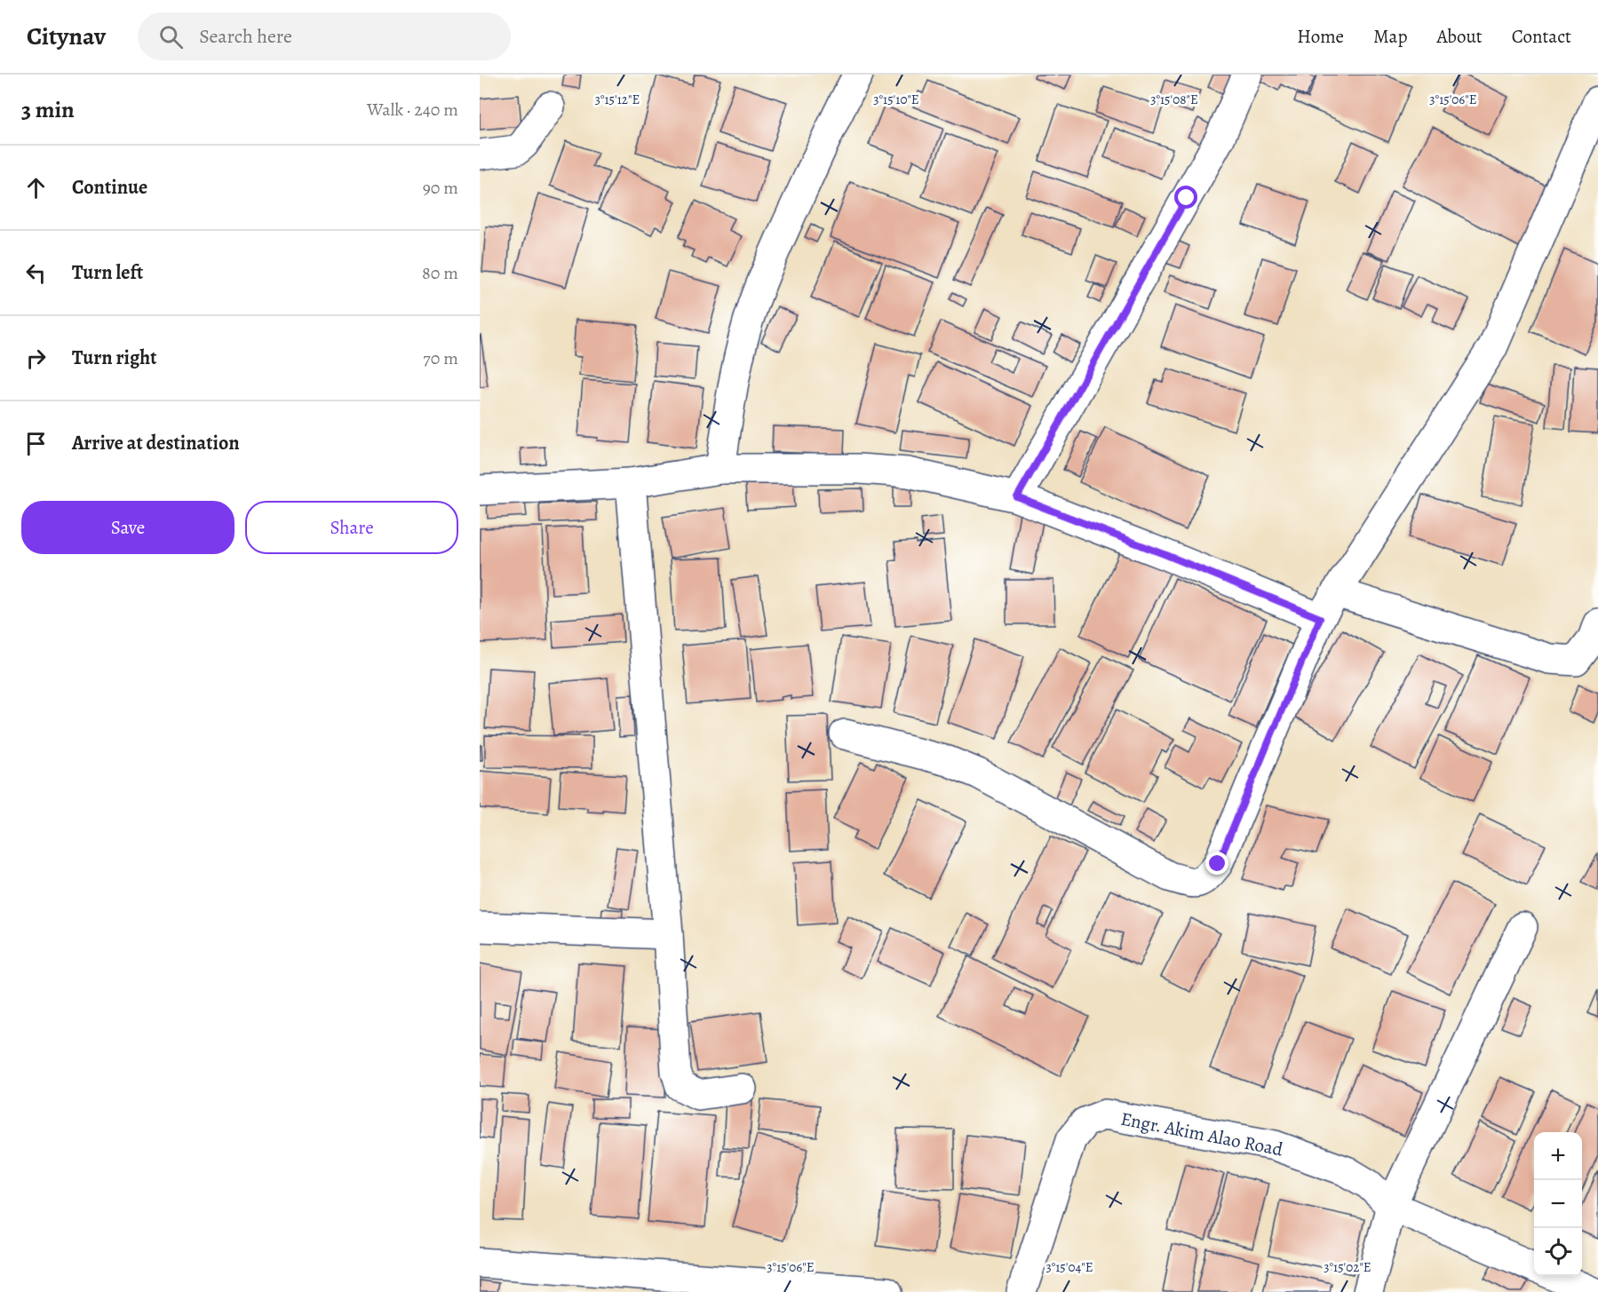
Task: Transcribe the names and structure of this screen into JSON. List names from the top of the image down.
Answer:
{
  "streets": {
    "street": ["Engr. Akim Alao Road"]
  },
  "page": {
    "header": "Citynav",
    "search": "Search here",
    "nav": [
      "Home",
      "Map",
      "About",
      "Contact"
    ],
    "heading": ["3 min", "Walk · 240 m"],
    "list": [
      ["Continue", "90 m"],
      ["Turn left", "80 m"],
      ["Turn right", "70 m"],
      "Arrive at destination"
    ],
    "buttons": ["Save", "Share"],
    "map_buttons": ["+", "−"]
  },
  "coordinates": [
    "3°15'12\"E",
    "3°15'10\"E",
    "3°15'08\"E",
    "3°15'06\"E",
    "3°15'04\"E",
    "3°15'02\"E"
  ]
}
